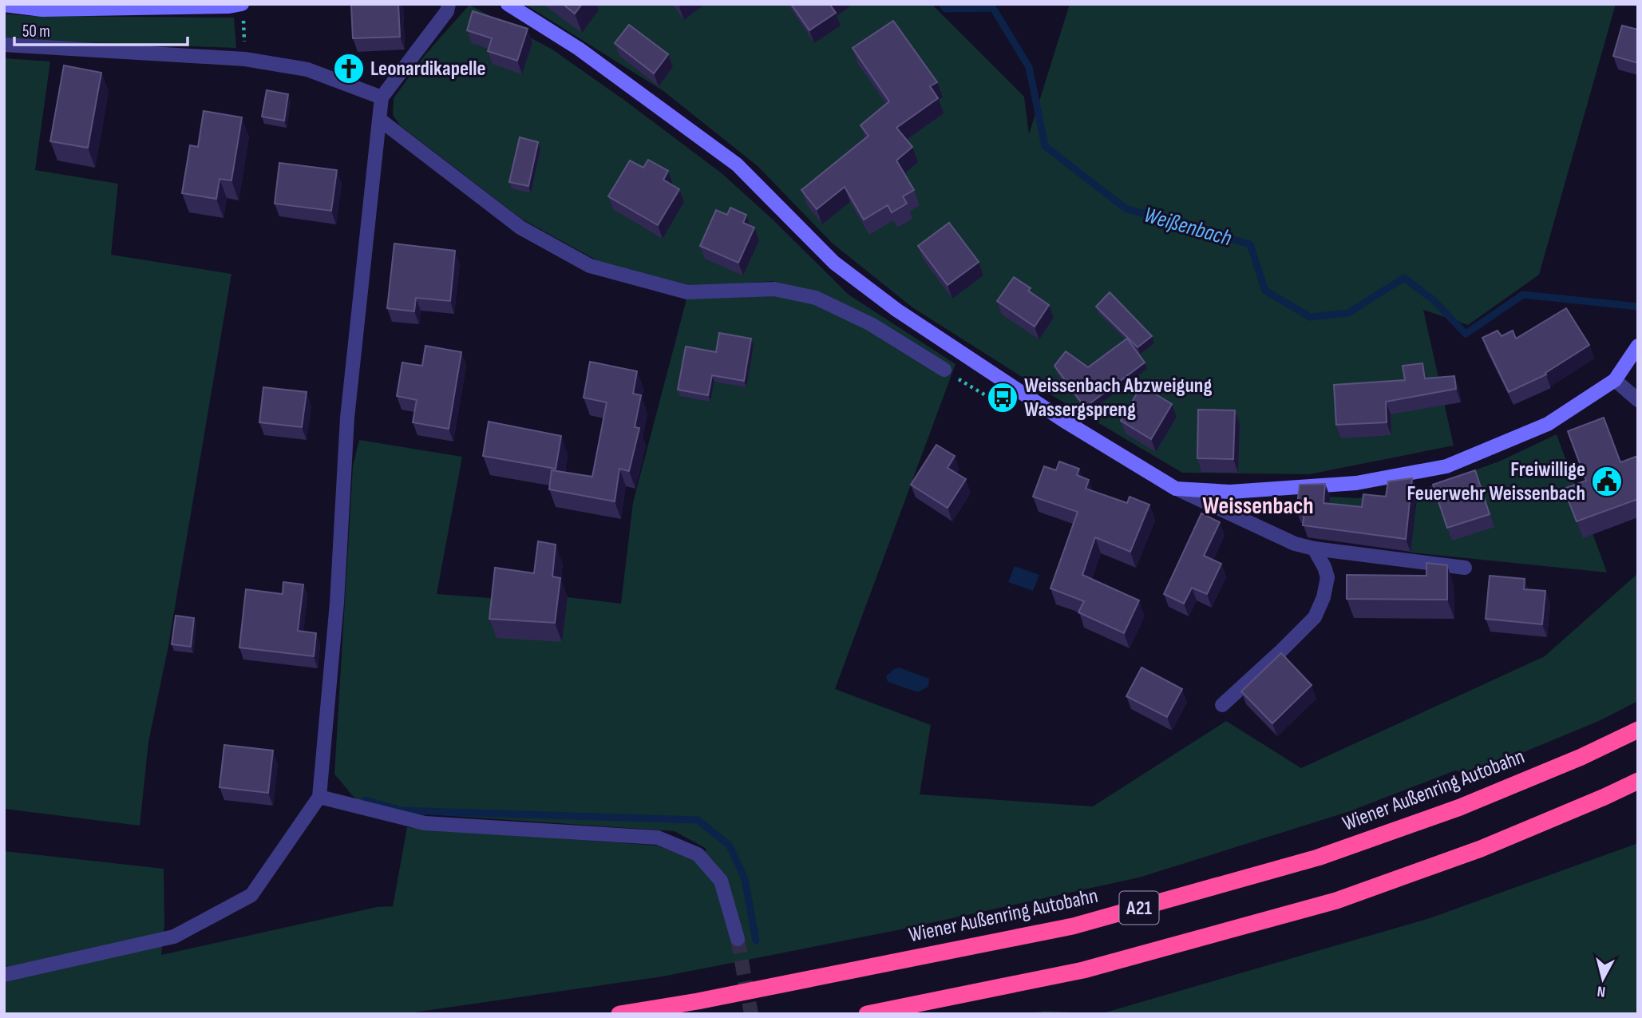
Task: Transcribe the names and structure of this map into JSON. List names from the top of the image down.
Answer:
{
  "streets": {
    "highway": ["Wiener Außenring Autobahn", "A21"]
  },
  "districts": ["Weissenbach"],
  "water": ["Weißenbach"],
  "places": {
    "church": ["Leonardikapelle"],
    "bus stop": ["Weissenbach Abzweigung Wassergspreng"],
    "public building": ["Freiwillige Feuerwehr Weissenbach"]
  },
  "scale_bar": "50 m",
  "north": "bottom"
}
